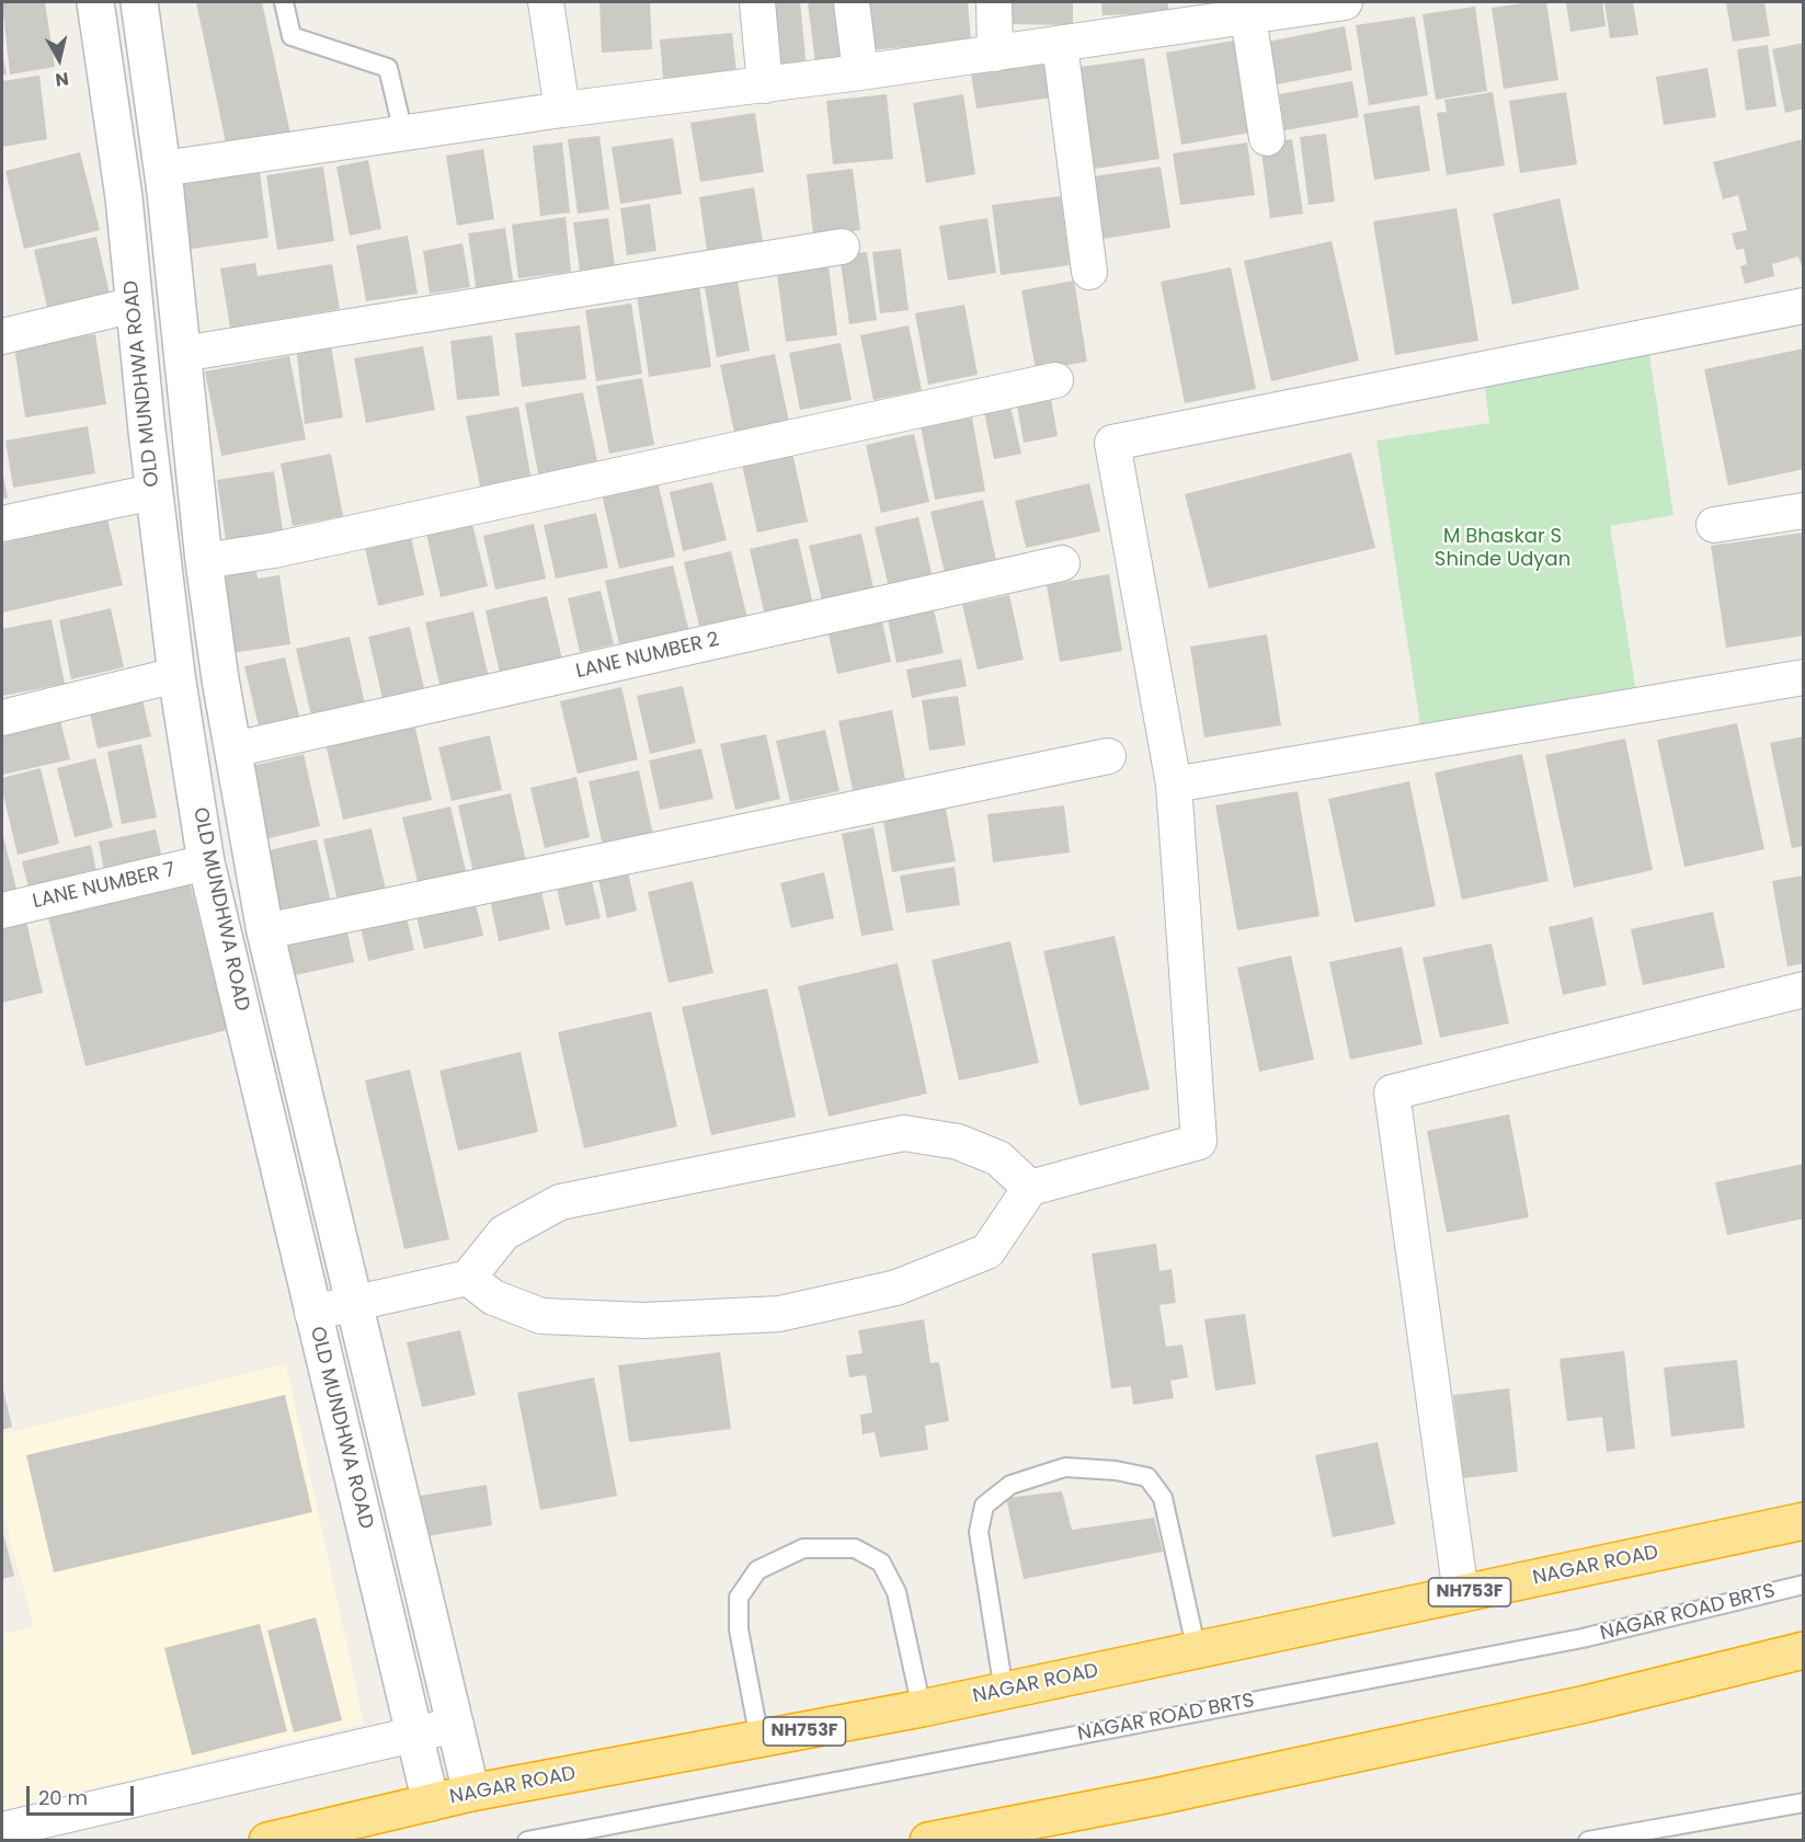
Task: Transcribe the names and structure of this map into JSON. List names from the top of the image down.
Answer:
{
  "streets": {
    "highway": ["NAGAR ROAD", "NH753F"],
    "street": ["OLD MUNDHWA ROAD", "LANE NUMBER 2", "LANE NUMBER 7"],
    "lane": ["NAGAR ROAD BRTS"]
  },
  "crossings": [
    ["OLD MUNDHWA ROAD", "LANE NUMBER 2"],
    ["OLD MUNDHWA ROAD", "LANE NUMBER 7"],
    ["OLD MUNDHWA ROAD", "NAGAR ROAD"]
  ],
  "parks": ["M Bhaskar S Shinde Udyan"],
  "scale_bar": "20 m",
  "north": "bottom"
}
